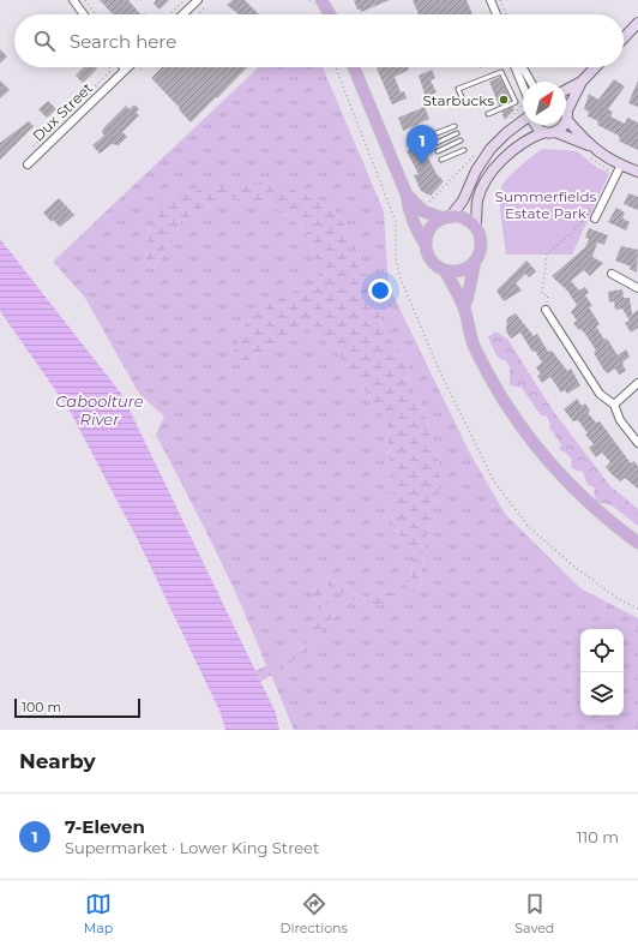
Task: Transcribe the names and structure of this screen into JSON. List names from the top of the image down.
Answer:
{
  "streets": {
    "street": ["Dux Street"]
  },
  "water": ["Caboolture River"],
  "parks": ["Summerfields Estate Park"],
  "places": ["Starbucks"],
  "scale_bar": "100 m",
  "north": "top right",
  "page": {
    "search": "Search here",
    "pins": "1",
    "scale": "100 m",
    "heading": "Nearby",
    "list": [
      {
        "mark": "1",
        "name": "7-Eleven",
        "note": "Supermarket · Lower King Street",
        "value": "110 m"
      }
    ],
    "nav": ["Map", "Directions", "Saved"]
  }
}
